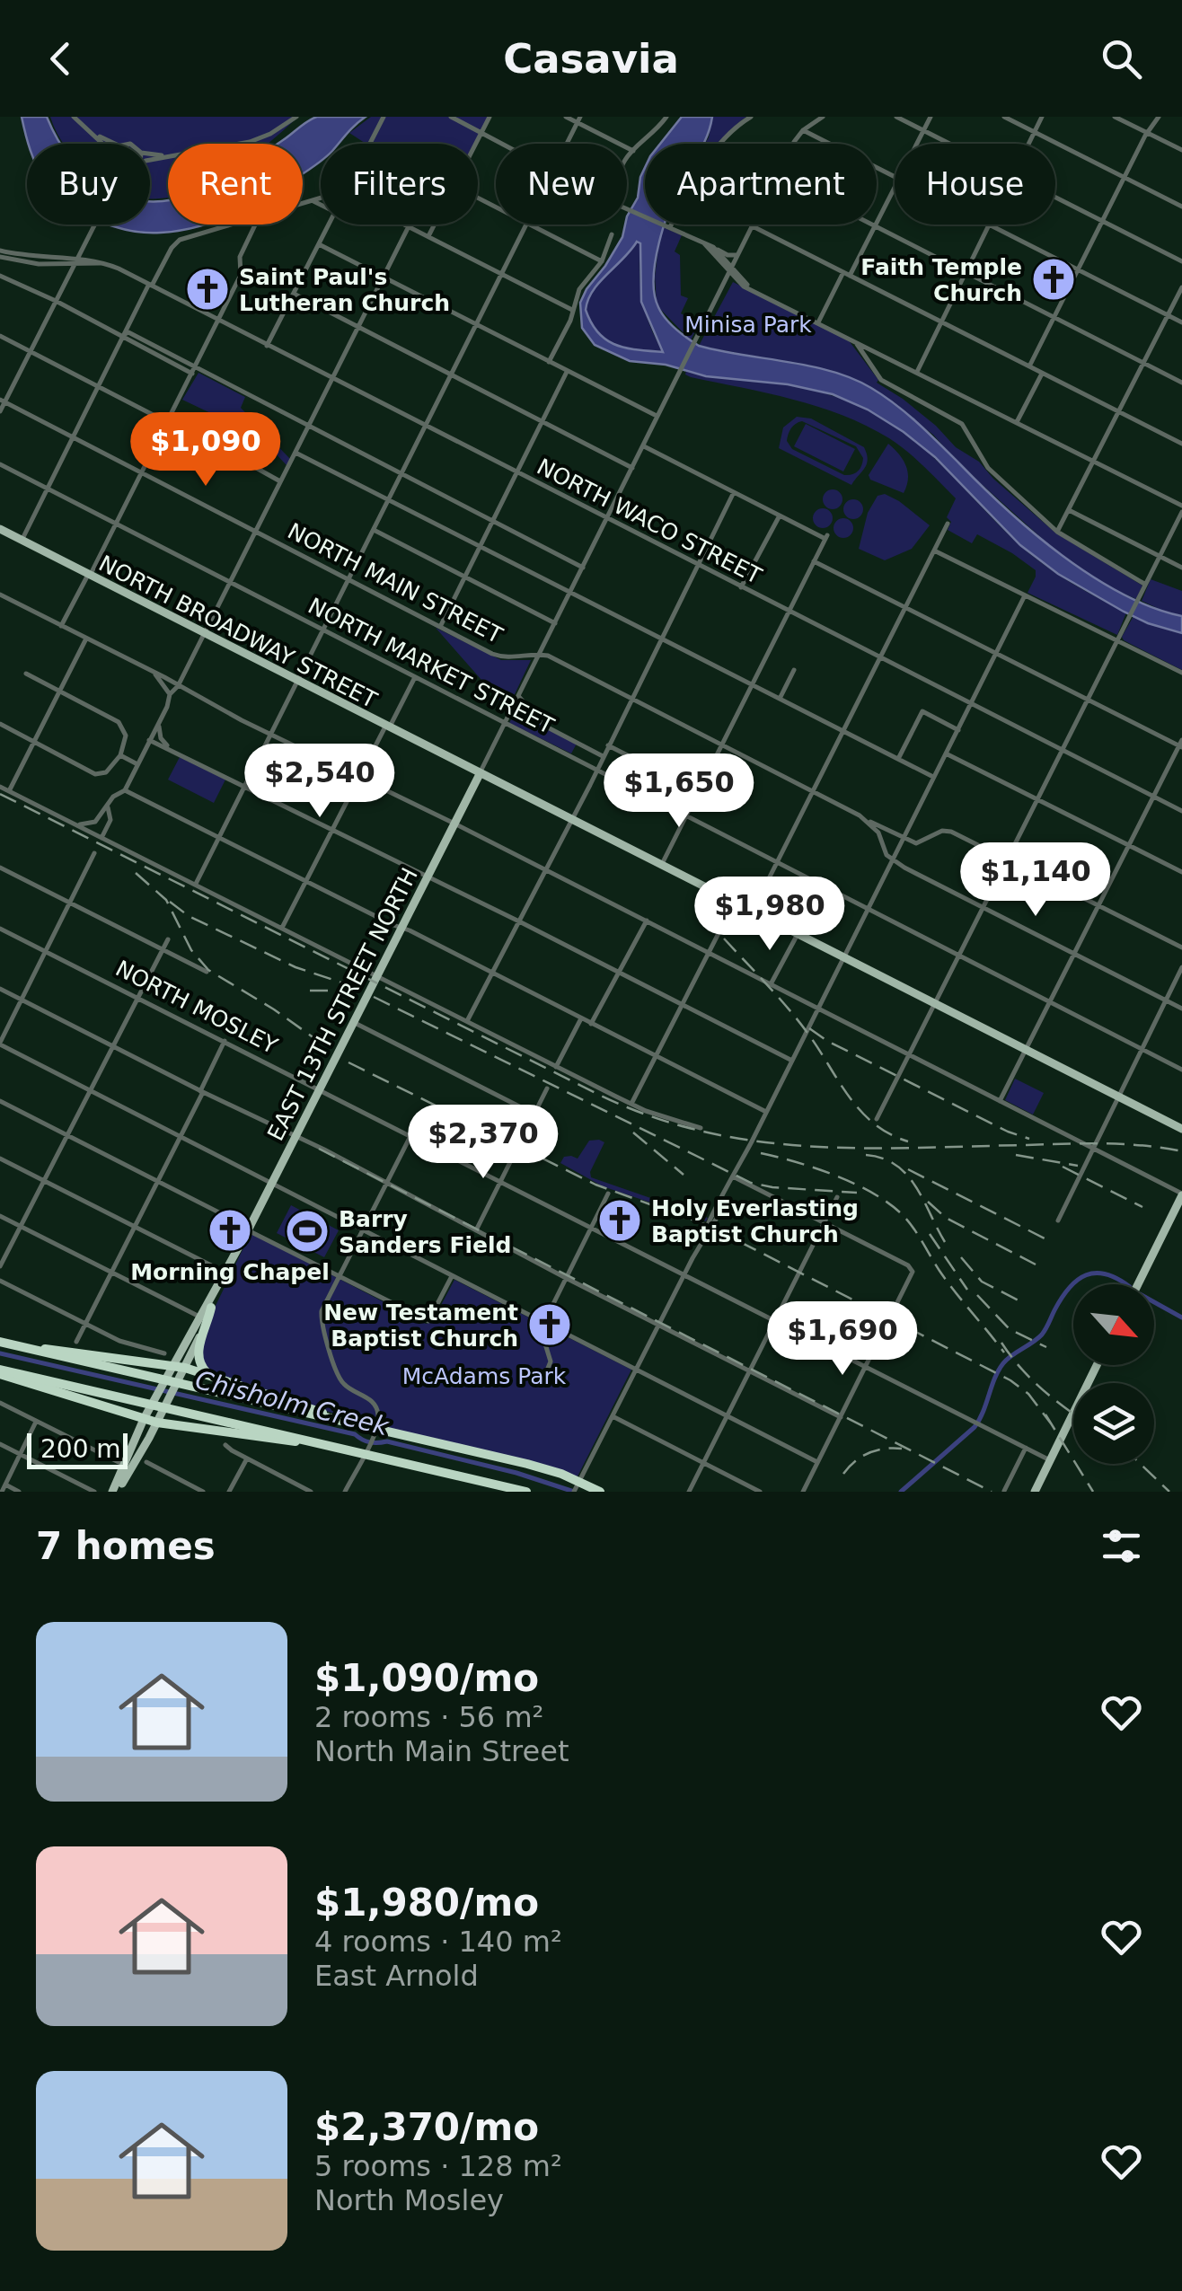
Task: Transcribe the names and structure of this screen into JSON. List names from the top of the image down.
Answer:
{
  "streets": {
    "main road": ["NORTH BROADWAY STREET", "EAST 13TH STREET NORTH"],
    "street": [
      "NORTH WACO STREET",
      "NORTH MAIN STREET",
      "NORTH MARKET STREET",
      "NORTH MOSLEY"
    ]
  },
  "crossings": [
    ["NORTH WACO STREET", "EAST 13TH STREET NORTH"],
    ["NORTH MAIN STREET", "EAST 13TH STREET NORTH"],
    ["NORTH BROADWAY STREET", "EAST 13TH STREET NORTH"],
    ["NORTH MARKET STREET", "EAST 13TH STREET NORTH"],
    ["EAST 13TH STREET NORTH", "NORTH MOSLEY"]
  ],
  "water": ["Chisholm Creek"],
  "parks": ["Minisa Park", "McAdams Park"],
  "places": {
    "church": [
      "Faith Temple Church",
      "Saint Paul's Lutheran Church",
      "Holy Everlasting Baptist Church",
      "Morning Chapel",
      "New Testament Baptist Church"
    ],
    "sports": ["Barry Sanders Field"]
  },
  "scale_bar": "200 m",
  "north": "bottom right",
  "page": {
    "header": "Casavia",
    "chip": [
      "Buy",
      "Rent",
      "Filters",
      "New",
      "Apartment",
      "House"
    ],
    "price": [
      "$1,090",
      "$2,540",
      "$1,650",
      "$1,140",
      "$1,980",
      "$2,370",
      "$1,690"
    ],
    "scale": "200 m",
    "heading": "7 homes",
    "list": [
      {
        "name": "$1,090/mo",
        "note": "2 rooms · 56 m² · North Main Street"
      },
      {
        "name": "$1,980/mo",
        "note": "4 rooms · 140 m² · East Arnold"
      },
      {
        "name": "$2,370/mo",
        "note": "5 rooms · 128 m² · North Mosley"
      }
    ]
  }
}
